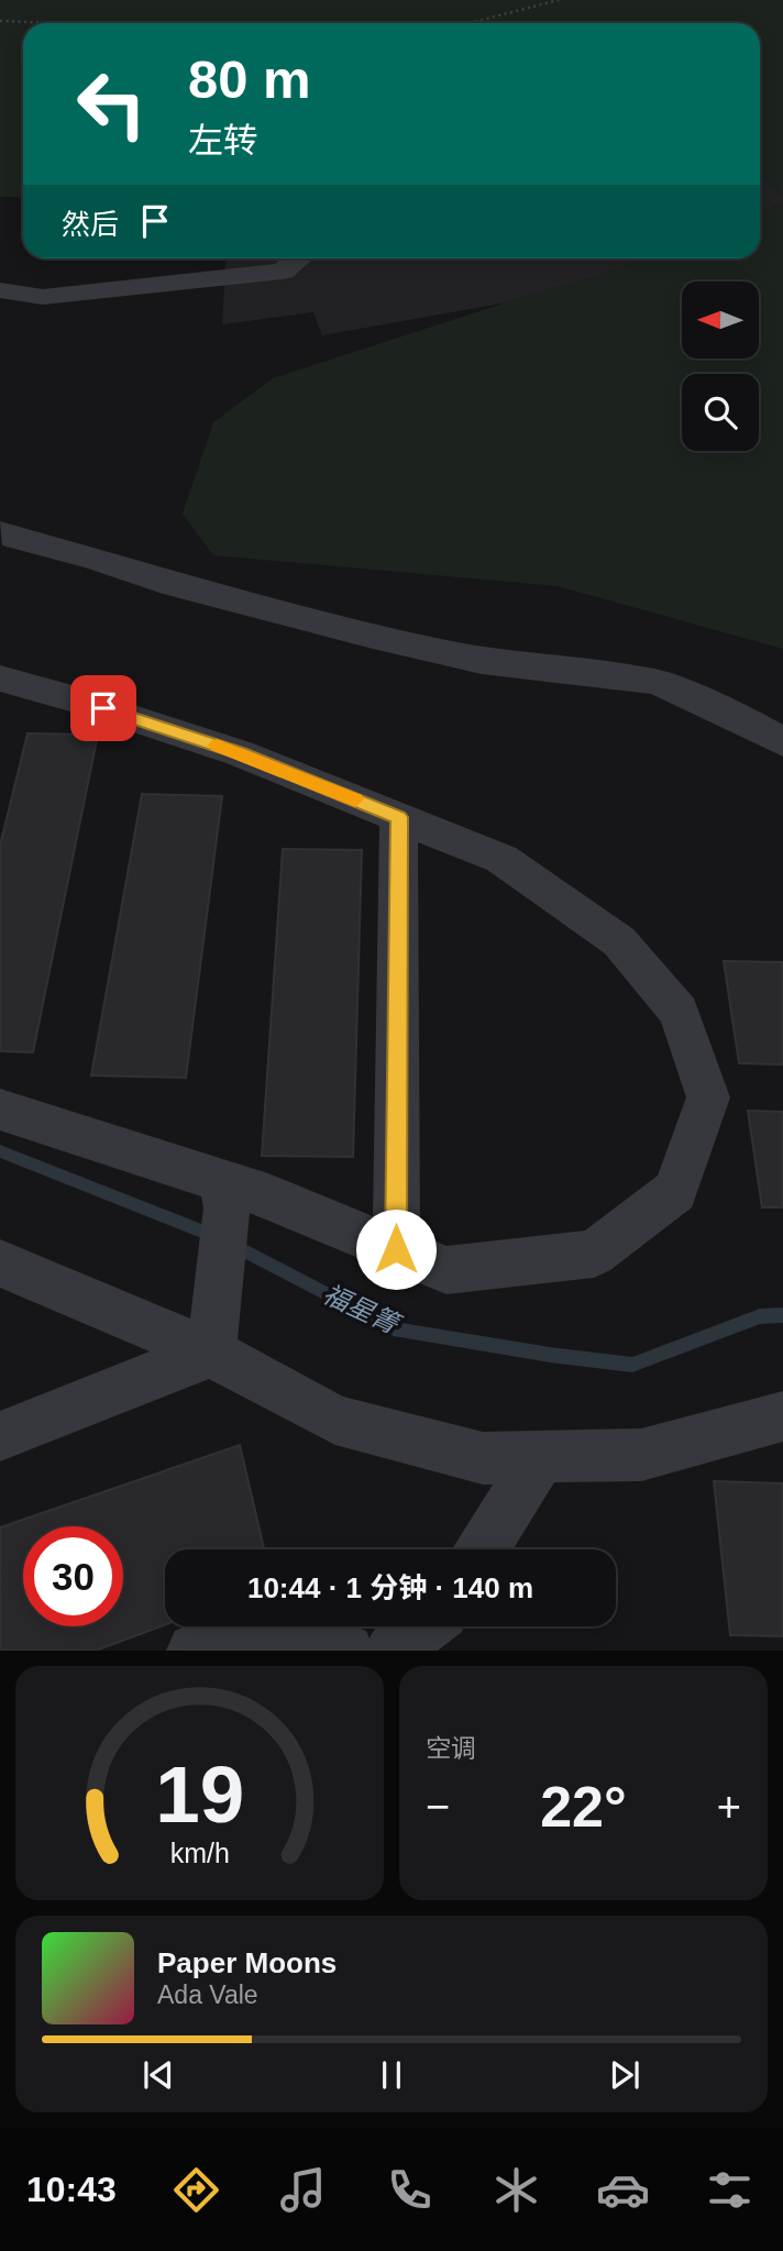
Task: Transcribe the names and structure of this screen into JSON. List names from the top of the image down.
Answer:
{
  "water": ["福星箐"],
  "north": "left",
  "page": {
    "turn": ["80 m", "左转"],
    "then": "然后",
    "limit": "30",
    "trip": "10:44 · 1 分钟 · 140 m",
    "tile": "空调",
    "heat": ["−", "22°", "+"],
    "song": ["Paper Moons", "Ada Vale"],
    "tabs": "10:43",
    "gauge": ["19", "km/h"]
  }
}
